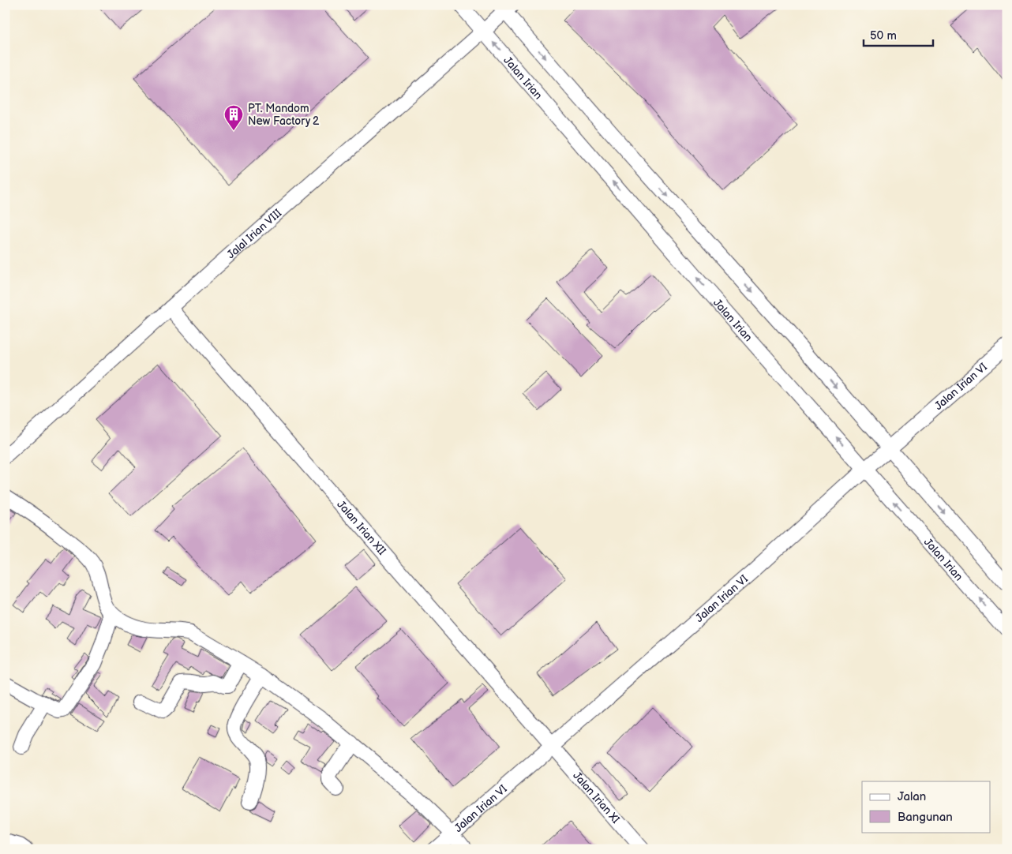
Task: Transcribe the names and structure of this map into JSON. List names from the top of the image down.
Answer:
{
  "streets": {
    "street": [
      "Jalan Irian",
      "Jalal Irian VIII",
      "Jalan Irian VI",
      "Jalan Irian XII",
      "Jalan Irian XI"
    ]
  },
  "crossings": [
    ["Jalan Irian", "Jalal Irian VIII"],
    ["Jalan Irian", "Jalan Irian VI"],
    ["Jalal Irian VIII", "Jalan Irian XII"],
    ["Jalan Irian VI", "Jalan Irian XII"],
    ["Jalan Irian VI", "Jalan Irian XI"],
    ["Jalan Irian XII", "Jalan Irian XI"]
  ],
  "places": {
    "building": ["PT. Mandom New Factory 2"]
  },
  "legend": ["Jalan", "Bangunan"],
  "scale_bar": "50 m"
}
